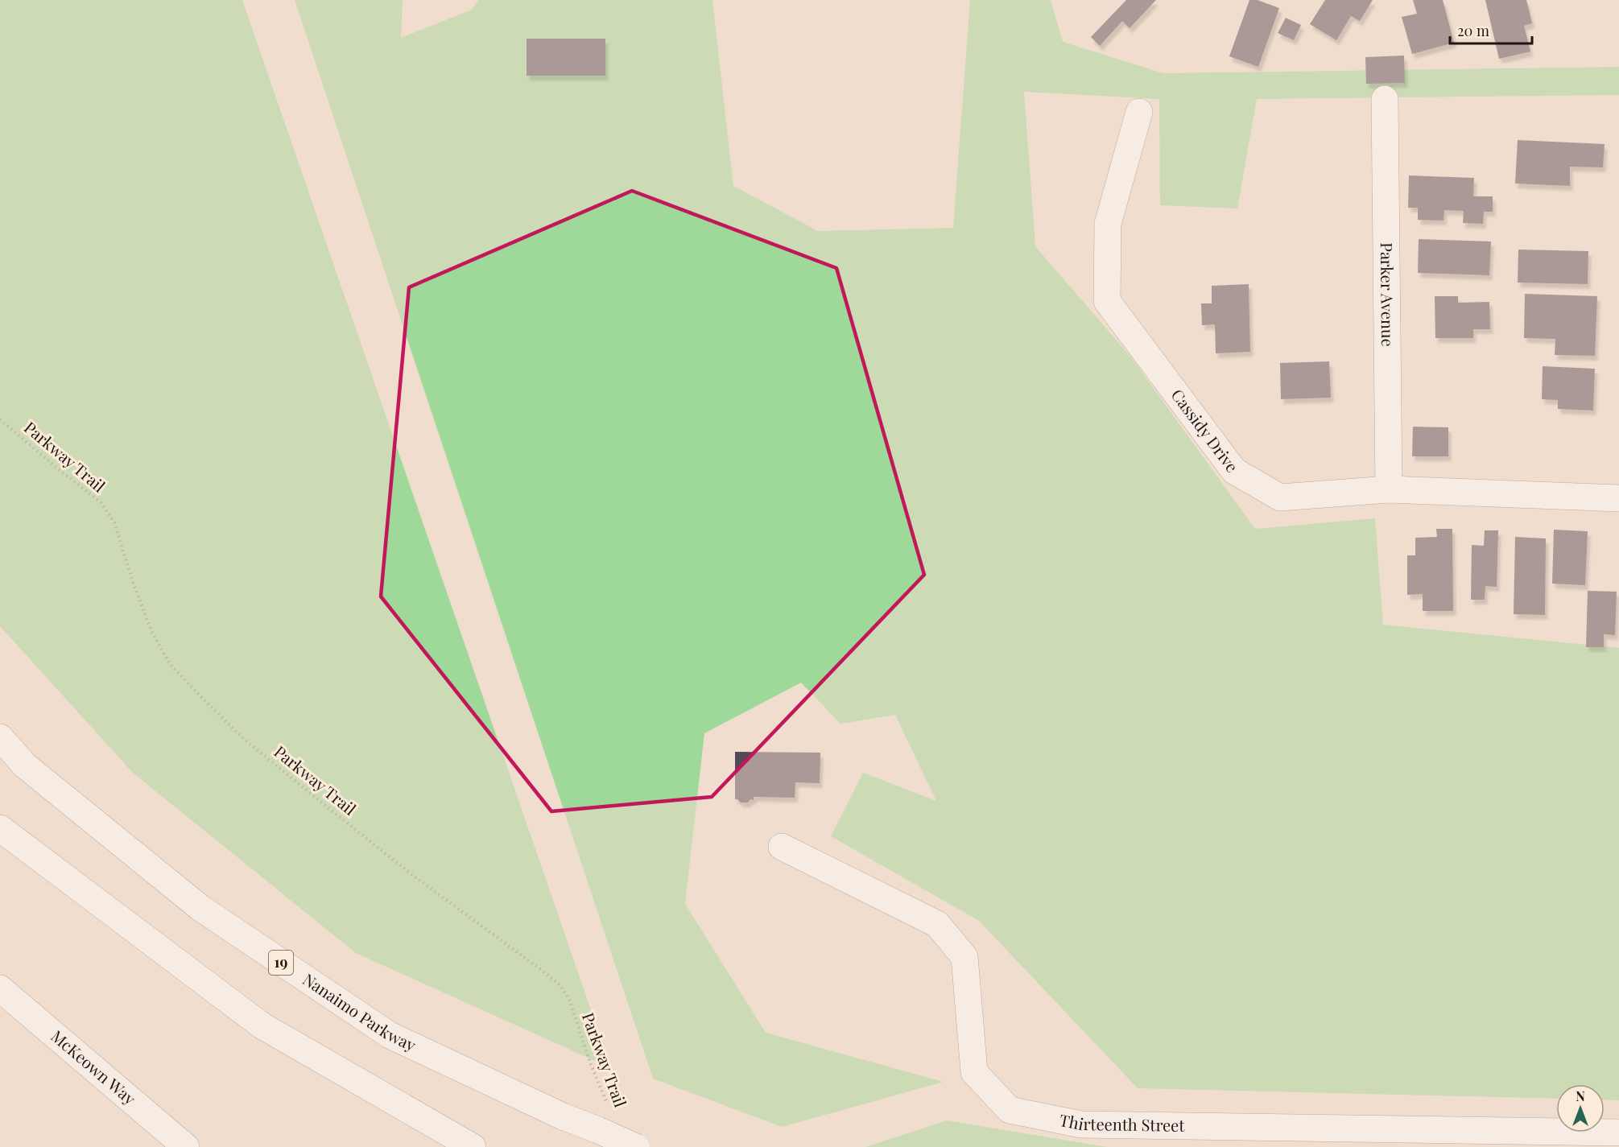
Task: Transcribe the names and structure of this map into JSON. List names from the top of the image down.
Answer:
{
  "streets": {
    "main road": [
      "Parker Avenue",
      "Cassidy Drive",
      "19",
      "Nanaimo Parkway",
      "McKeown Way",
      "Thirteenth Street"
    ],
    "path": ["Parkway Trail"]
  },
  "crossings": [
    ["Parker Avenue", "Cassidy Drive"]
  ],
  "scale_bar": "20 m",
  "north": "top"
}
